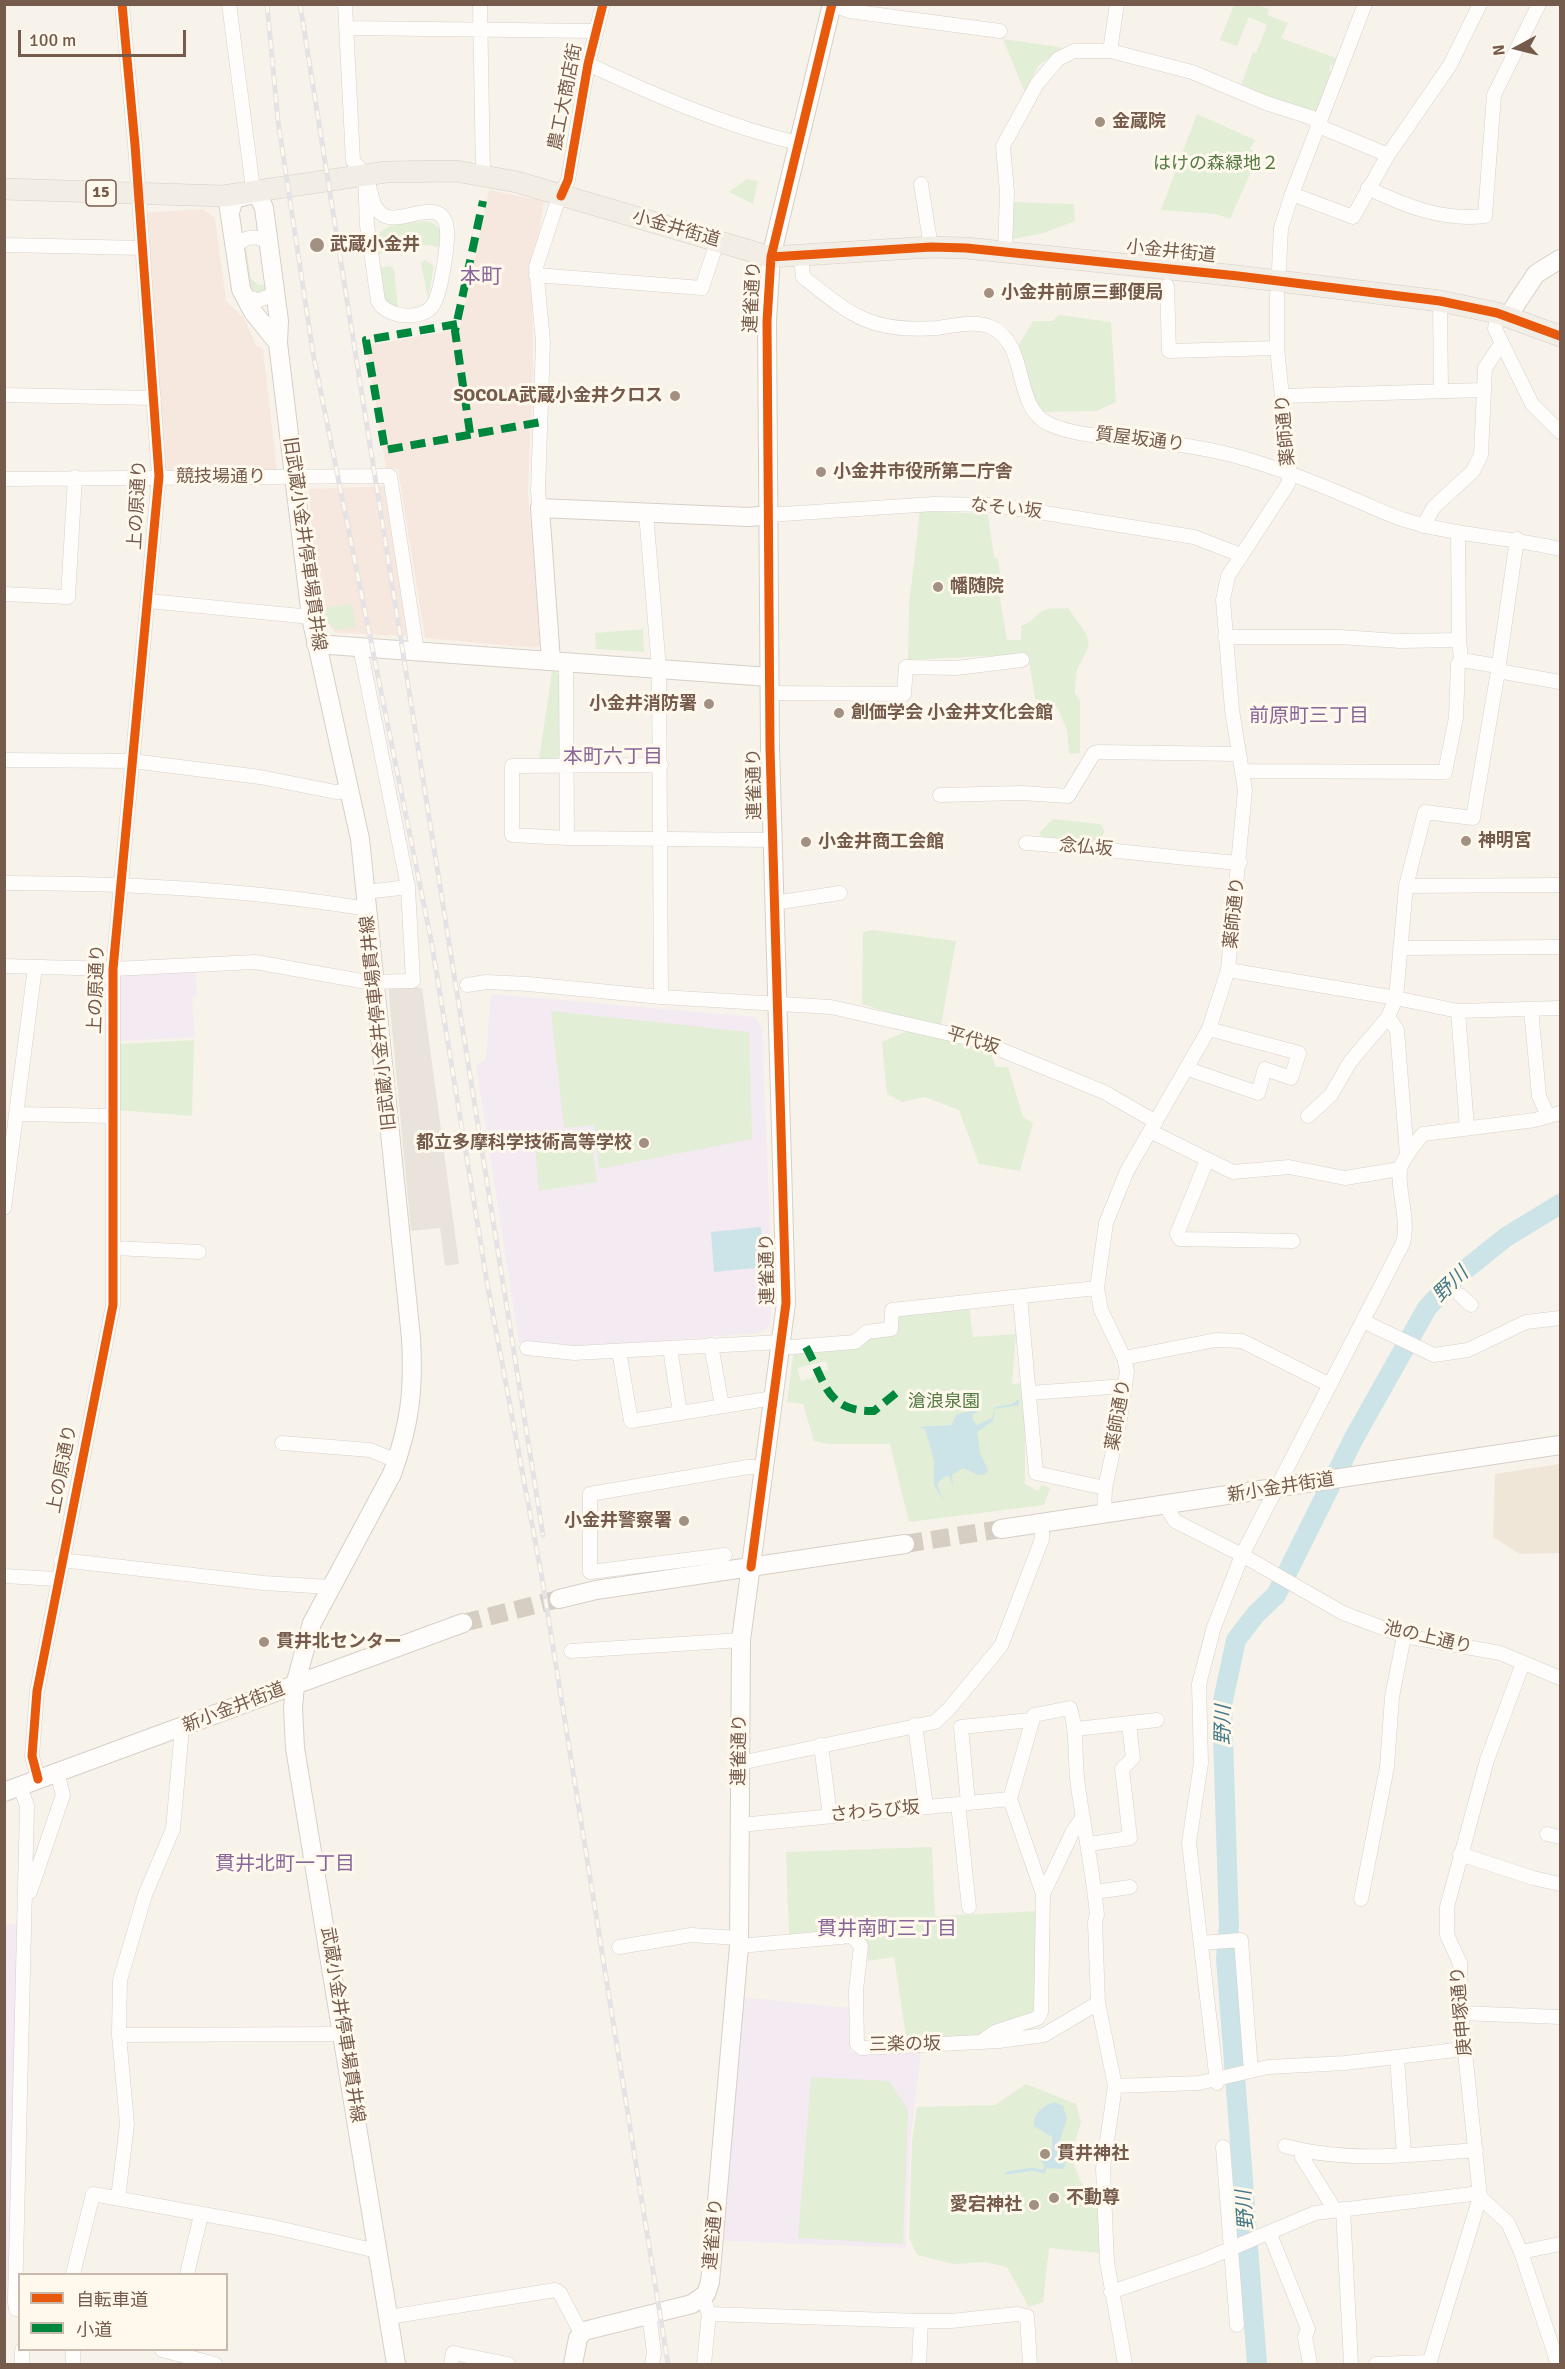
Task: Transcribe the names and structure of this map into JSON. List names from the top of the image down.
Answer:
{
  "streets": {
    "main road": [
      "15",
      "小金井街道",
      "連雀通り",
      "旧武蔵小金井停車場貫井線",
      "新小金井街道",
      "武蔵小金井停車場貫井線"
    ],
    "street": [
      "農工大商店街",
      "薬師通り",
      "質屋坂通り",
      "競技場通り",
      "上の原通り",
      "なそい坂",
      "念仏坂",
      "平代坂",
      "池の上通り",
      "さわらび坂",
      "庚申塚通り",
      "三楽の坂"
    ]
  },
  "crossings": [
    ["農工大商店街", "小金井街道"],
    ["小金井街道", "連雀通り"],
    ["小金井街道", "質屋坂通り"],
    ["小金井街道", "上の原通り"],
    ["小金井街道", "旧武蔵小金井停車場貫井線"],
    ["連雀通り", "なそい坂"],
    ["連雀通り", "平代坂"],
    ["連雀通り", "さわらび坂"],
    ["連雀通り", "三楽の坂"],
    ["薬師通り", "質屋坂通り"],
    ["薬師通り", "なそい坂"],
    ["薬師通り", "念仏坂"],
    ["薬師通り", "平代坂"],
    ["薬師通り", "新小金井街道"],
    ["競技場通り", "上の原通り"],
    ["競技場通り", "旧武蔵小金井停車場貫井線"],
    ["上の原通り", "新小金井街道"],
    ["旧武蔵小金井停車場貫井線", "新小金井街道"],
    ["旧武蔵小金井停車場貫井線", "武蔵小金井停車場貫井線"],
    ["新小金井街道", "武蔵小金井停車場貫井線"],
    ["池の上通り", "庚申塚通り"]
  ],
  "districts": [
    "本町",
    "前原町三丁目",
    "本町六丁目",
    "貫井北町一丁目",
    "貫井南町三丁目"
  ],
  "water": ["野川"],
  "parks": ["はけの森緑地２", "滄浪泉園"],
  "places": [
    "金蔵院",
    "武蔵小金井",
    "小金井前原三郵便局",
    "SOCOLA武蔵小金井クロス",
    "小金井市役所第二庁舎",
    "幡随院",
    "小金井消防署",
    "創価学会 小金井文化会館",
    "神明宮",
    "小金井商工会館",
    "都立多摩科学技術高等学校",
    "小金井警察署",
    "貫井北センター",
    "貫井神社",
    "不動尊",
    "愛宕神社"
  ],
  "legend": ["自転車道", "小道"],
  "scale_bar": "100 m",
  "north": "left"
}
